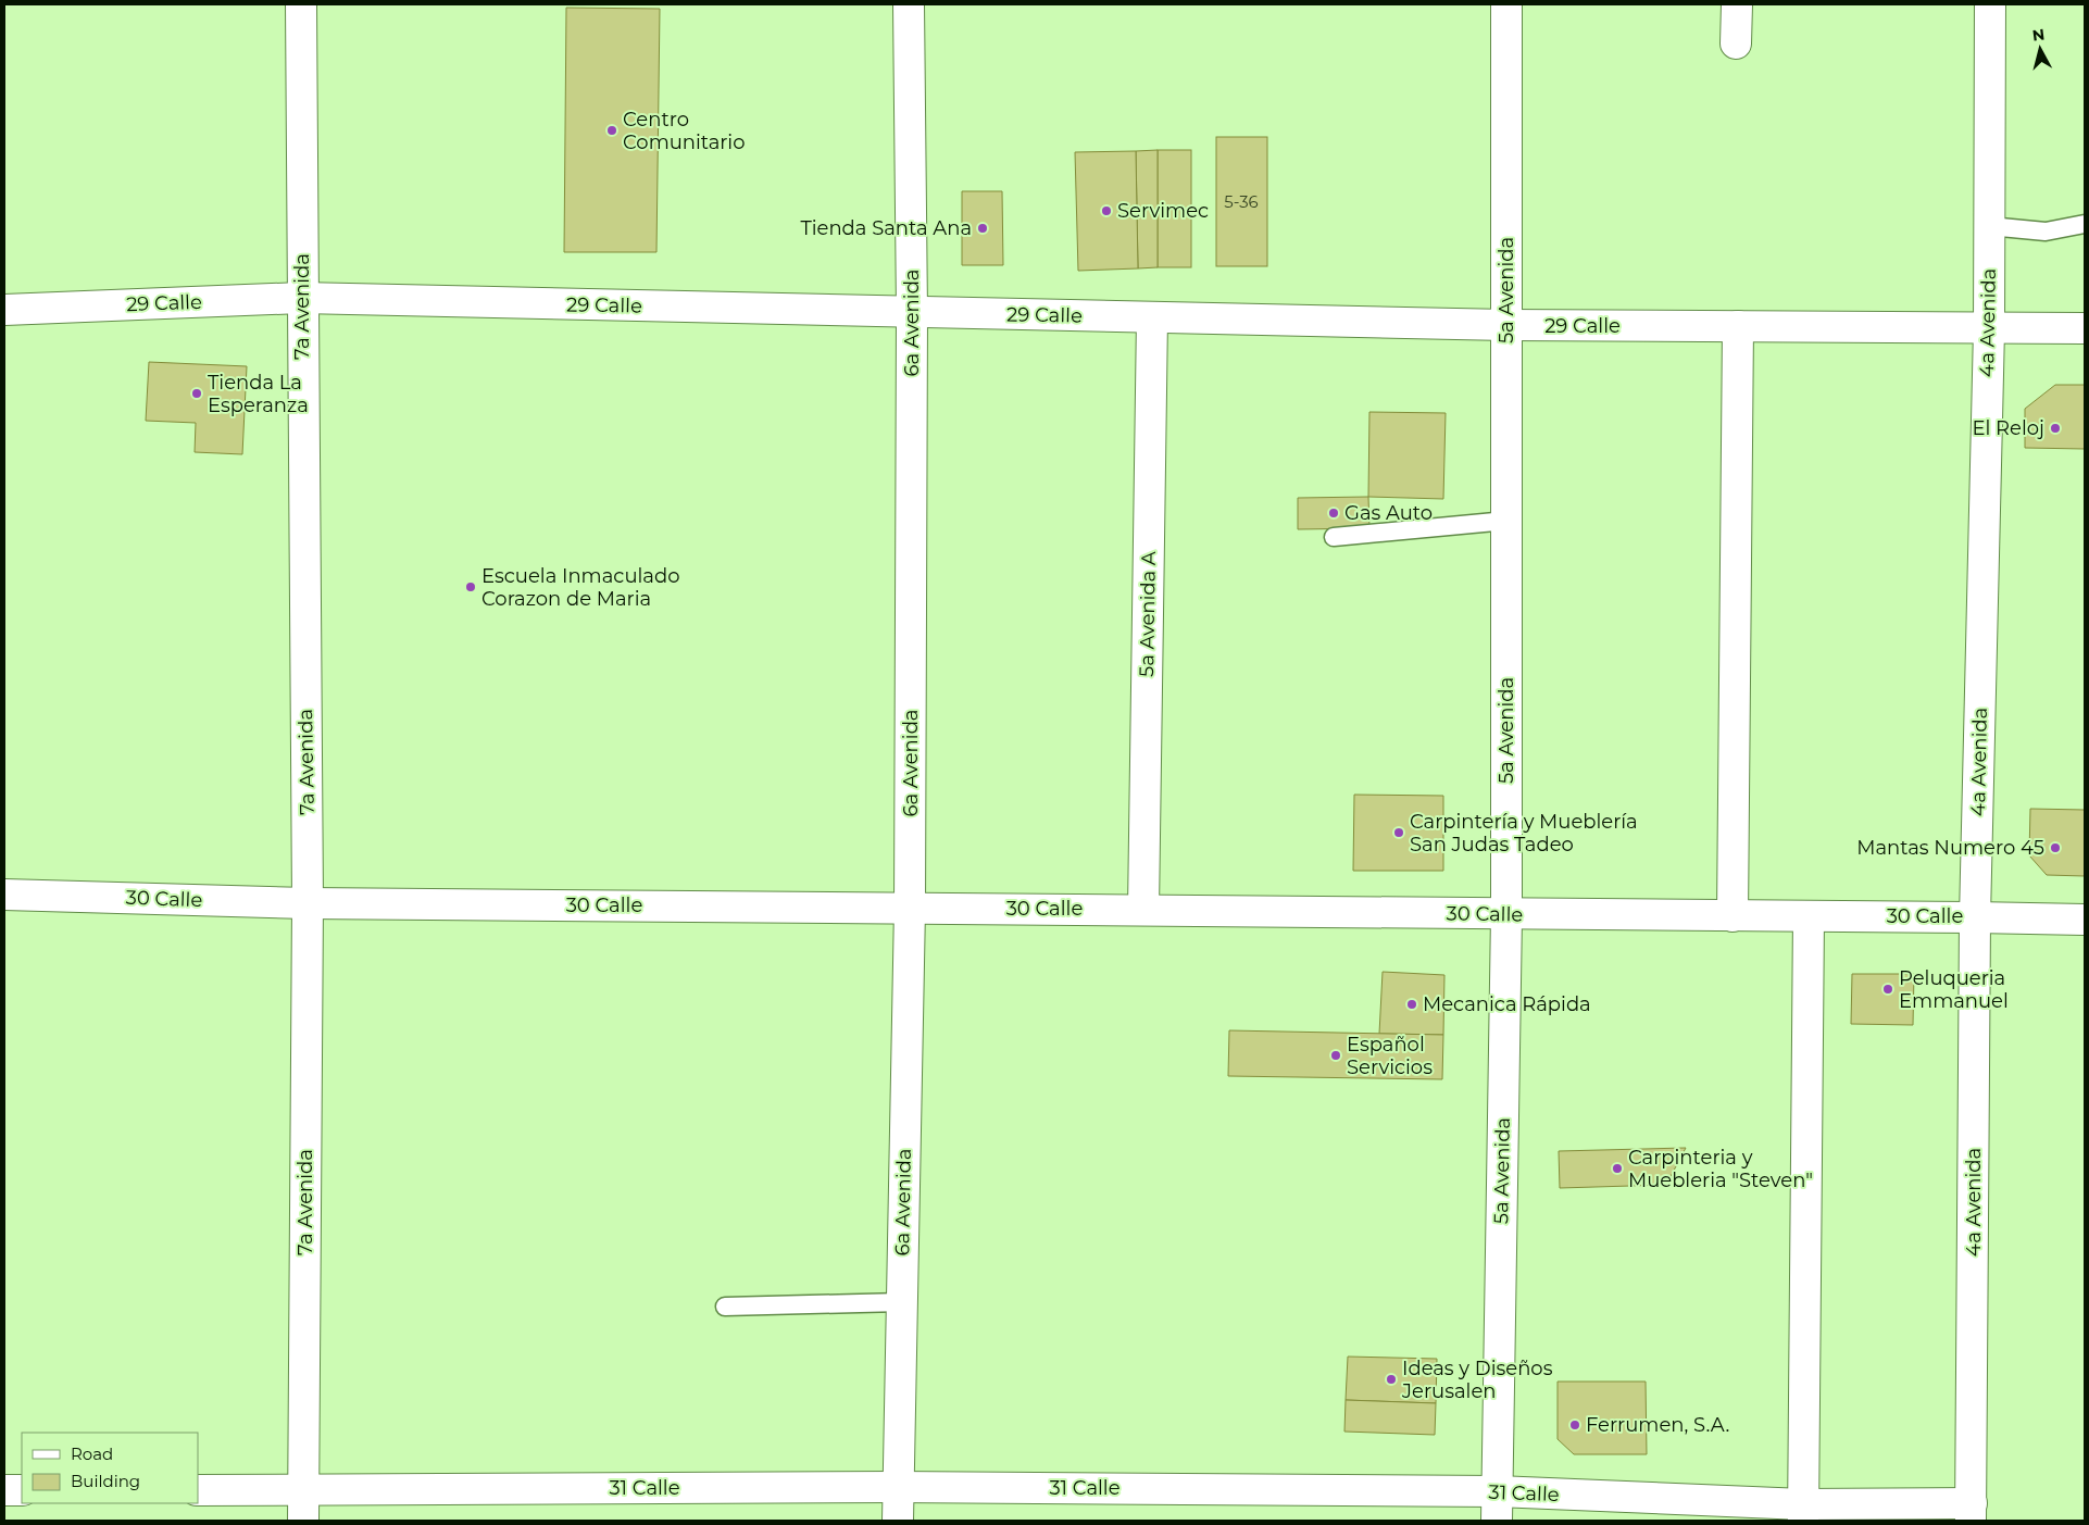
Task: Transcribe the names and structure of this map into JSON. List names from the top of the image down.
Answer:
{
  "streets": {
    "street": [
      "5a Avenida",
      "29 Calle",
      "7a Avenida",
      "6a Avenida",
      "4a Avenida",
      "5a Avenida A",
      "30 Calle",
      "31 Calle"
    ]
  },
  "crossings": [
    ["5a Avenida", "29 Calle"],
    ["5a Avenida", "30 Calle"],
    ["5a Avenida", "31 Calle"],
    ["29 Calle", "7a Avenida"],
    ["29 Calle", "6a Avenida"],
    ["29 Calle", "4a Avenida"],
    ["29 Calle", "5a Avenida A"],
    ["7a Avenida", "30 Calle"],
    ["7a Avenida", "31 Calle"],
    ["6a Avenida", "30 Calle"],
    ["6a Avenida", "31 Calle"],
    ["4a Avenida", "30 Calle"],
    ["4a Avenida", "31 Calle"],
    ["5a Avenida A", "30 Calle"]
  ],
  "places": [
    "Centro Comunitario",
    "Servimec",
    "Tienda Santa Ana",
    "Tienda La Esperanza",
    "El Reloj",
    "Gas Auto",
    "Escuela Inmaculado Corazon de Maria",
    "Carpintería y Mueblería San Judas Tadeo",
    "Mantas Numero 45",
    "Peluqueria Emmanuel",
    "Mecanica Rápida",
    "Español Servicios",
    "Carpinteria y Muebleria \"Steven\"",
    "Ideas y Diseños Jerusalen",
    "Ferrumen, S.A."
  ],
  "house_numbers": ["5-36"],
  "legend": ["Road", "Building"],
  "north": "top"
}
